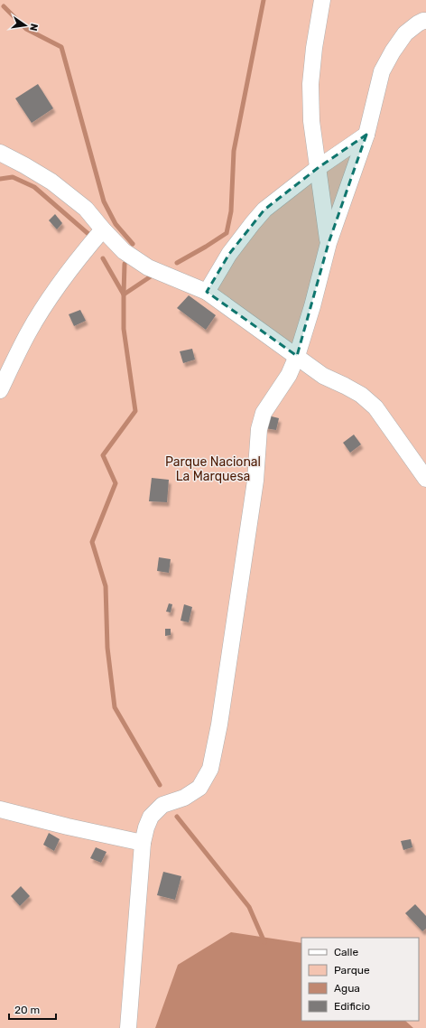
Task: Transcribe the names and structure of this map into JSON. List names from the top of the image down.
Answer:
{
  "parks": ["Parque Nacional La Marquesa"],
  "legend": [
    "Calle",
    "Parque",
    "Agua",
    "Edificio"
  ],
  "scale_bar": "20 m",
  "north": "right"
}
